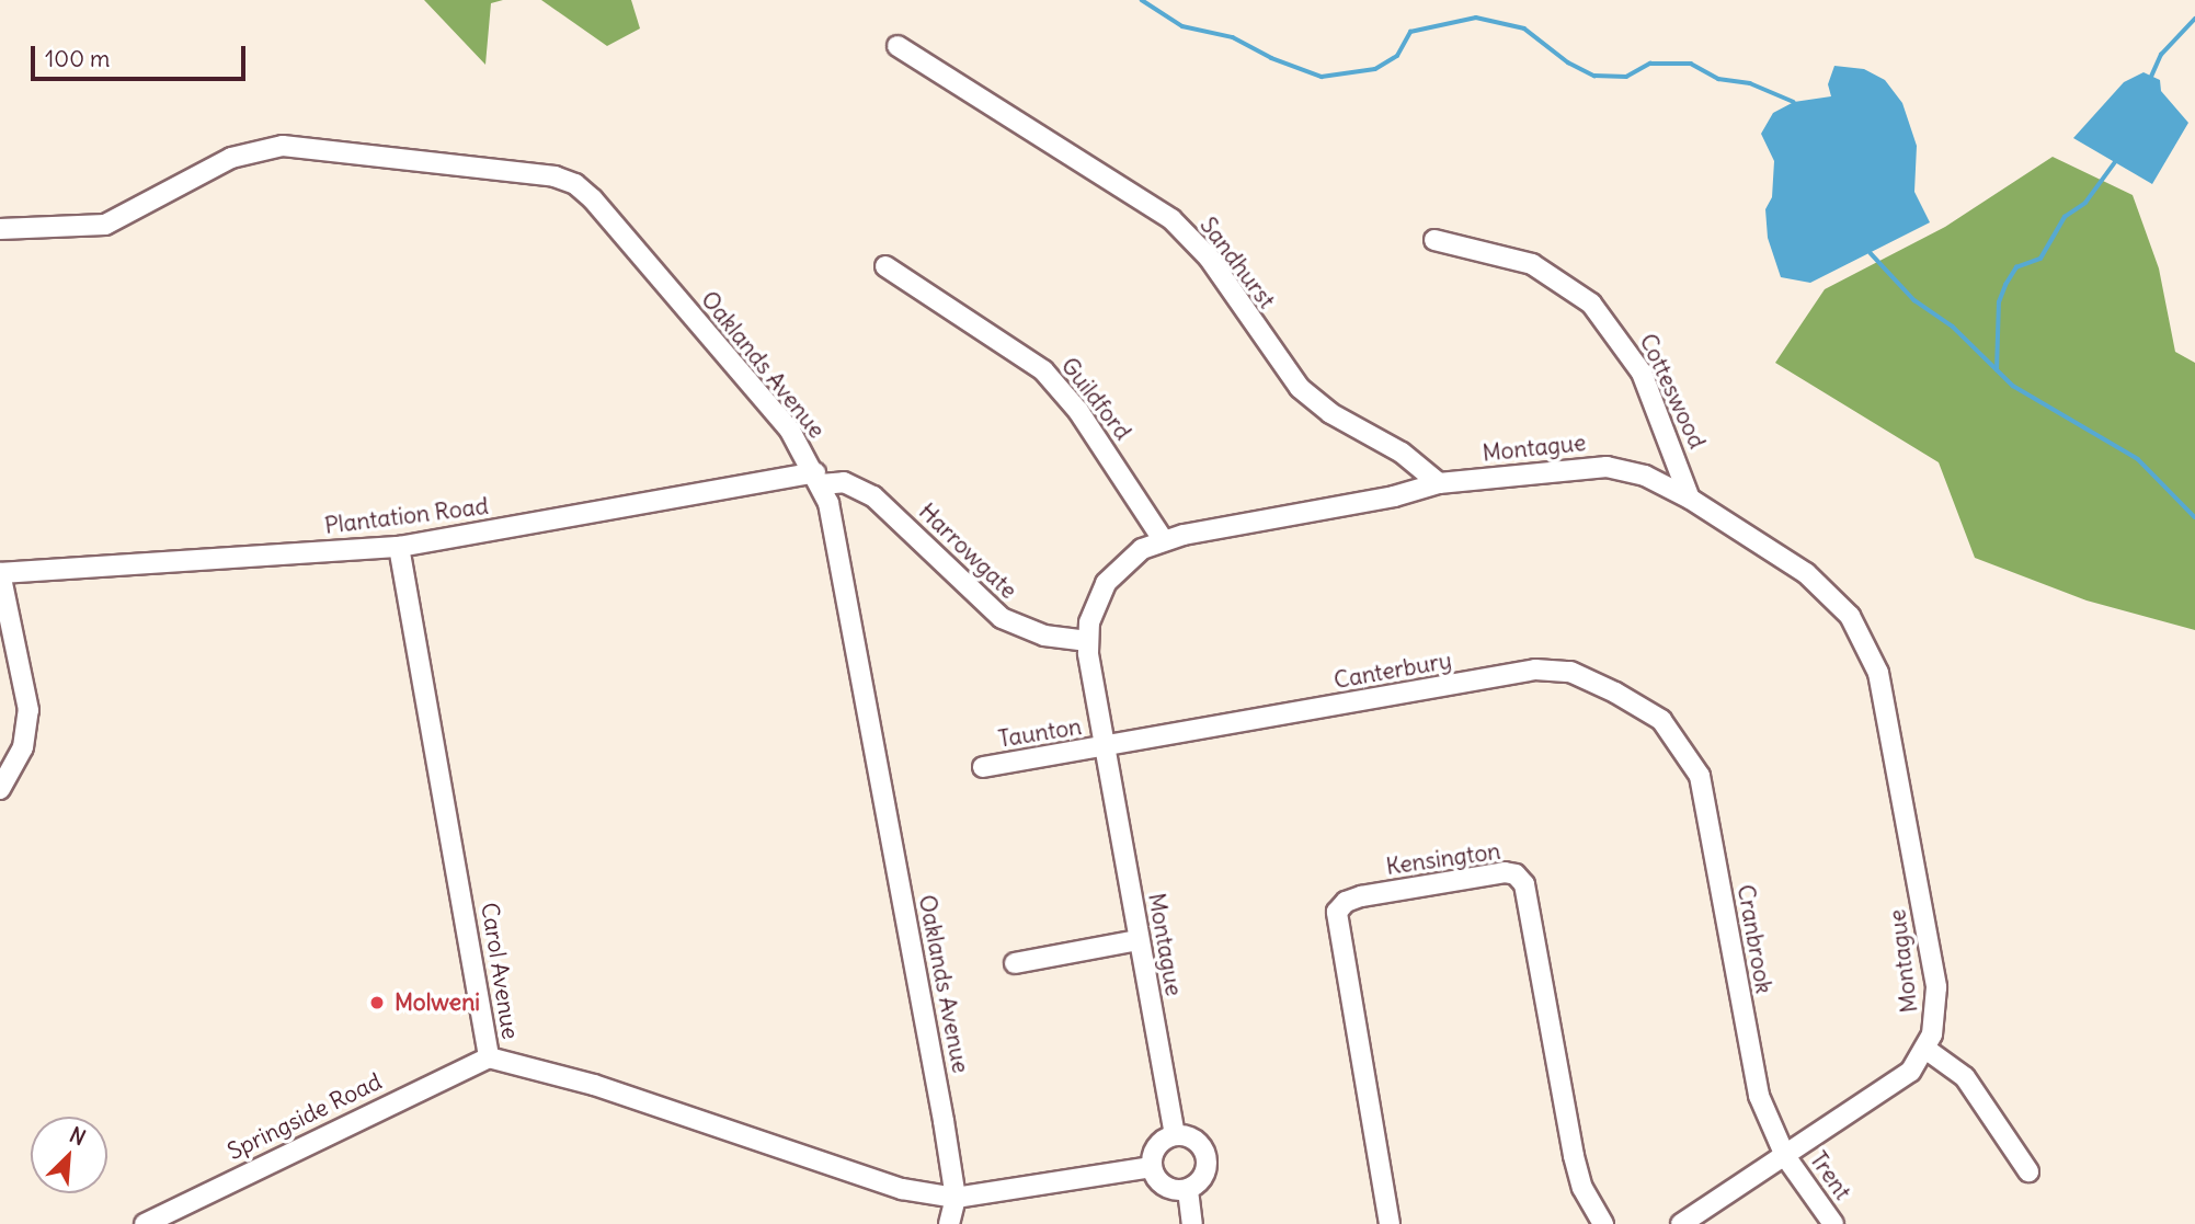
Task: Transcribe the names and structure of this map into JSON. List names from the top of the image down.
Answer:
{
  "streets": {
    "street": [
      "Sandhurst",
      "Oaklands Avenue",
      "Cotteswood",
      "Guildford",
      "Montague",
      "Plantation Road",
      "Harrowgate",
      "Canterbury",
      "Taunton",
      "Kensington",
      "Cranbrook",
      "Carol Avenue",
      "Springside Road",
      "Trent"
    ]
  },
  "crossings": [
    ["Sandhurst", "Montague"],
    ["Oaklands Avenue", "Plantation Road"],
    ["Oaklands Avenue", "Harrowgate"],
    ["Oaklands Avenue", "Carol Avenue"],
    ["Cotteswood", "Montague"],
    ["Guildford", "Montague"],
    ["Montague", "Harrowgate"],
    ["Montague", "Canterbury"],
    ["Montague", "Taunton"],
    ["Montague", "Cranbrook"],
    ["Montague", "Carol Avenue"],
    ["Montague", "Trent"],
    ["Plantation Road", "Harrowgate"],
    ["Plantation Road", "Carol Avenue"],
    ["Canterbury", "Taunton"],
    ["Canterbury", "Cranbrook"],
    ["Cranbrook", "Trent"],
    ["Carol Avenue", "Springside Road"]
  ],
  "places": ["Molweni"],
  "scale_bar": "100 m",
  "north": "top right"
}
